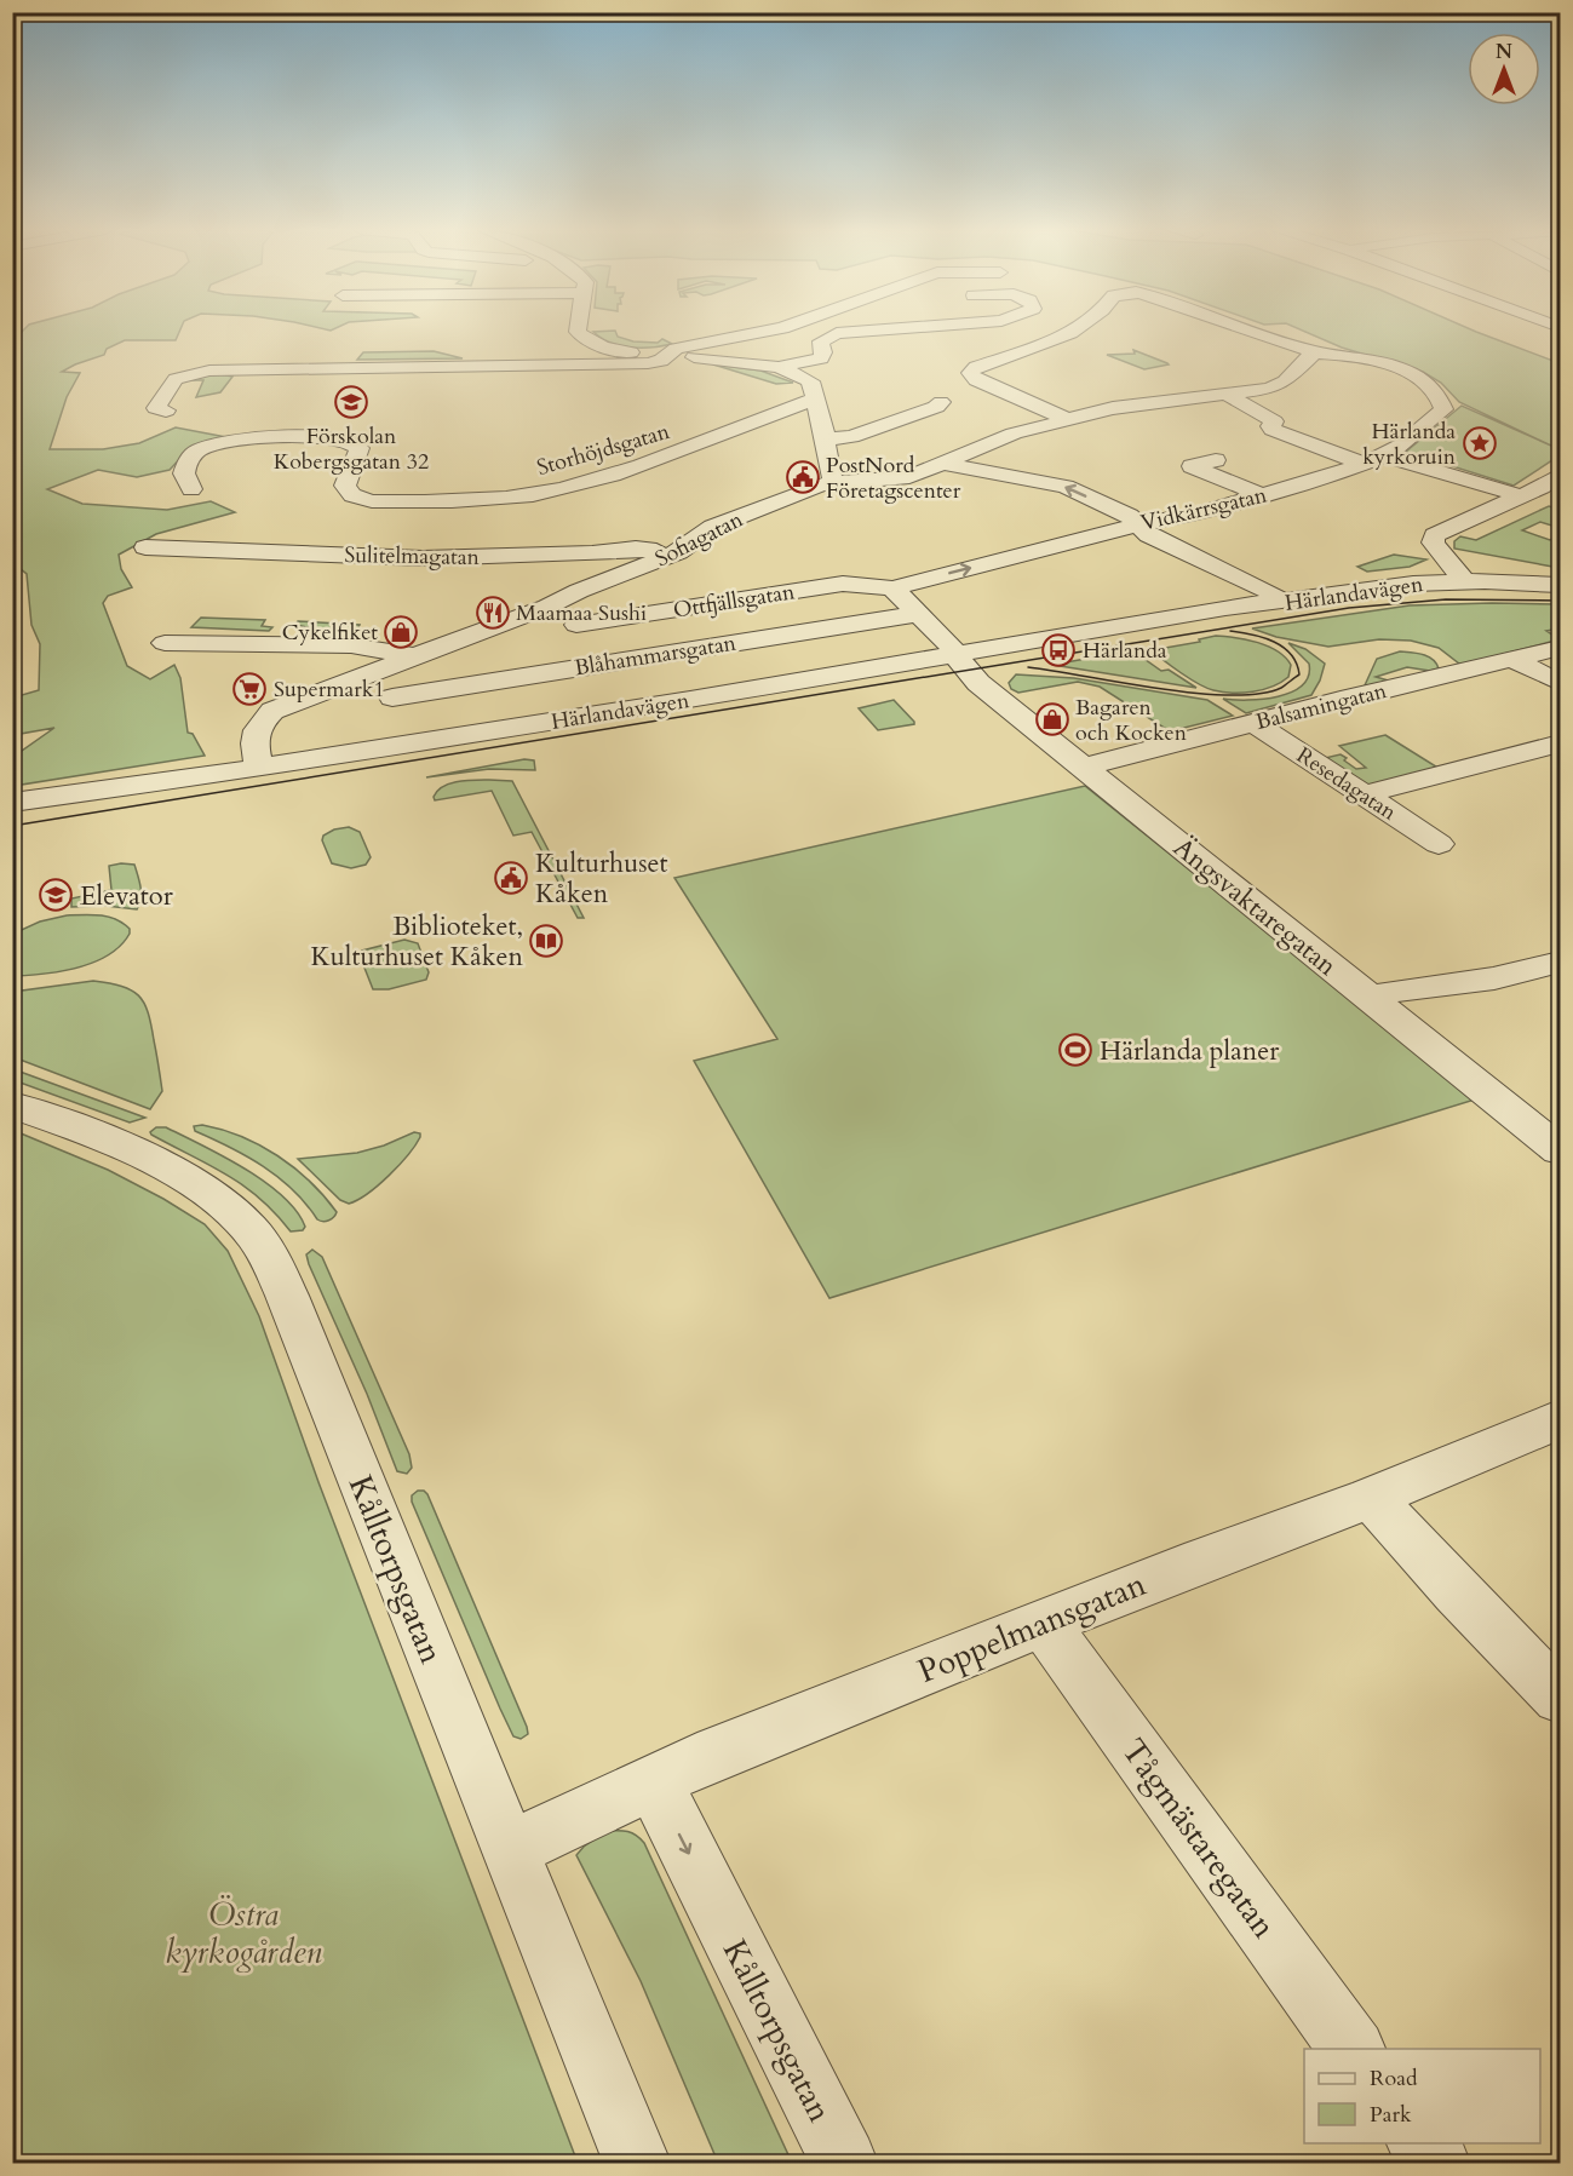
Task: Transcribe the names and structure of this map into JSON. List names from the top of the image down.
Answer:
{
  "streets": {
    "street": [
      "Storhöjdsgatan",
      "Vidkärrsgatan",
      "Sofiagatan",
      "Sulitelmagatan",
      "Härlandavägen",
      "Ottfjällsgatan",
      "Blåhammarsgatan",
      "Balsamingatan",
      "Resedagatan",
      "Ängsvaktaregatan",
      "Kålltorpsgatan",
      "Poppelmansgatan",
      "Tågmästaregatan"
    ]
  },
  "crossings": [
    ["Vidkärrsgatan", "Sofiagatan"],
    ["Vidkärrsgatan", "Ottfjällsgatan"],
    ["Sofiagatan", "Sulitelmagatan"],
    ["Sofiagatan", "Härlandavägen"],
    ["Härlandavägen", "Ängsvaktaregatan"],
    ["Balsamingatan", "Resedagatan"],
    ["Balsamingatan", "Ängsvaktaregatan"],
    ["Kålltorpsgatan", "Poppelmansgatan"],
    ["Poppelmansgatan", "Tågmästaregatan"]
  ],
  "parks": ["Östra kyrkogården"],
  "places": {
    "school or university": ["Förskolan Kobergsgatan 32", "Elevator"],
    "place": ["Härlanda kyrkoruin"],
    "public building": ["PostNord Företagscenter", "Kulturhuset Kåken"],
    "restaurant": ["Maamaa Sushi"],
    "shop": ["Cykelfiket", "Bagaren och Kocken"],
    "bus stop": ["Härlanda"],
    "supermarket": ["Supermark1"],
    "library": ["Biblioteket, Kulturhuset Kåken"],
    "sports": ["Härlanda planer"]
  },
  "legend": ["Road", "Park"],
  "north": "top"
}
